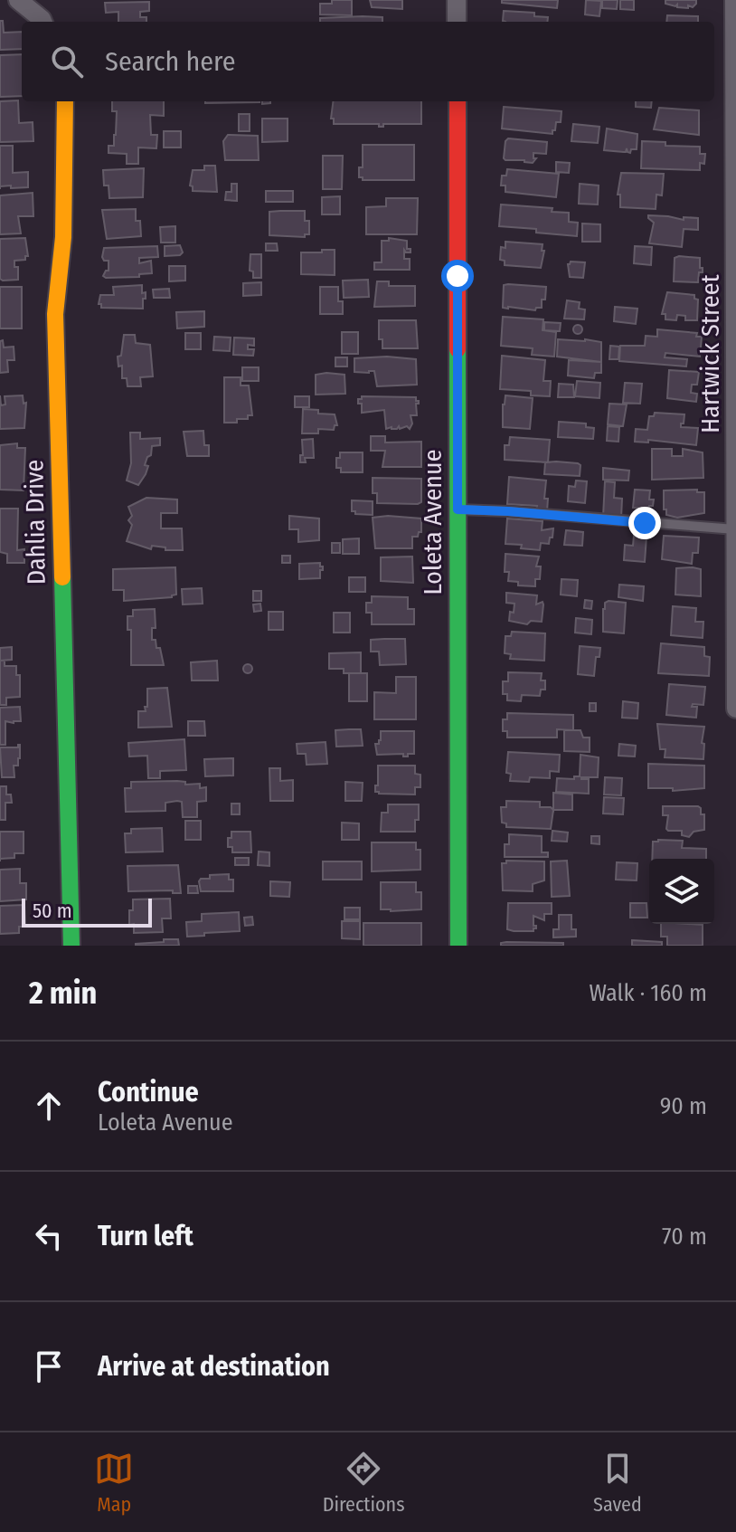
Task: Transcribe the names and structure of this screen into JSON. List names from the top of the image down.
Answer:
{
  "streets": {
    "street": ["Hartwick Street", "Dahlia Drive", "Loleta Avenue"]
  },
  "scale_bar": "50 m",
  "page": {
    "search": "Search here",
    "scale": "50 m",
    "heading": ["2 min", "Walk · 160 m"],
    "list": [
      ["Continue", "Loleta Avenue", "90 m"],
      ["Turn left", "70 m"],
      "Arrive at destination"
    ],
    "nav": ["Map", "Directions", "Saved"]
  }
}
